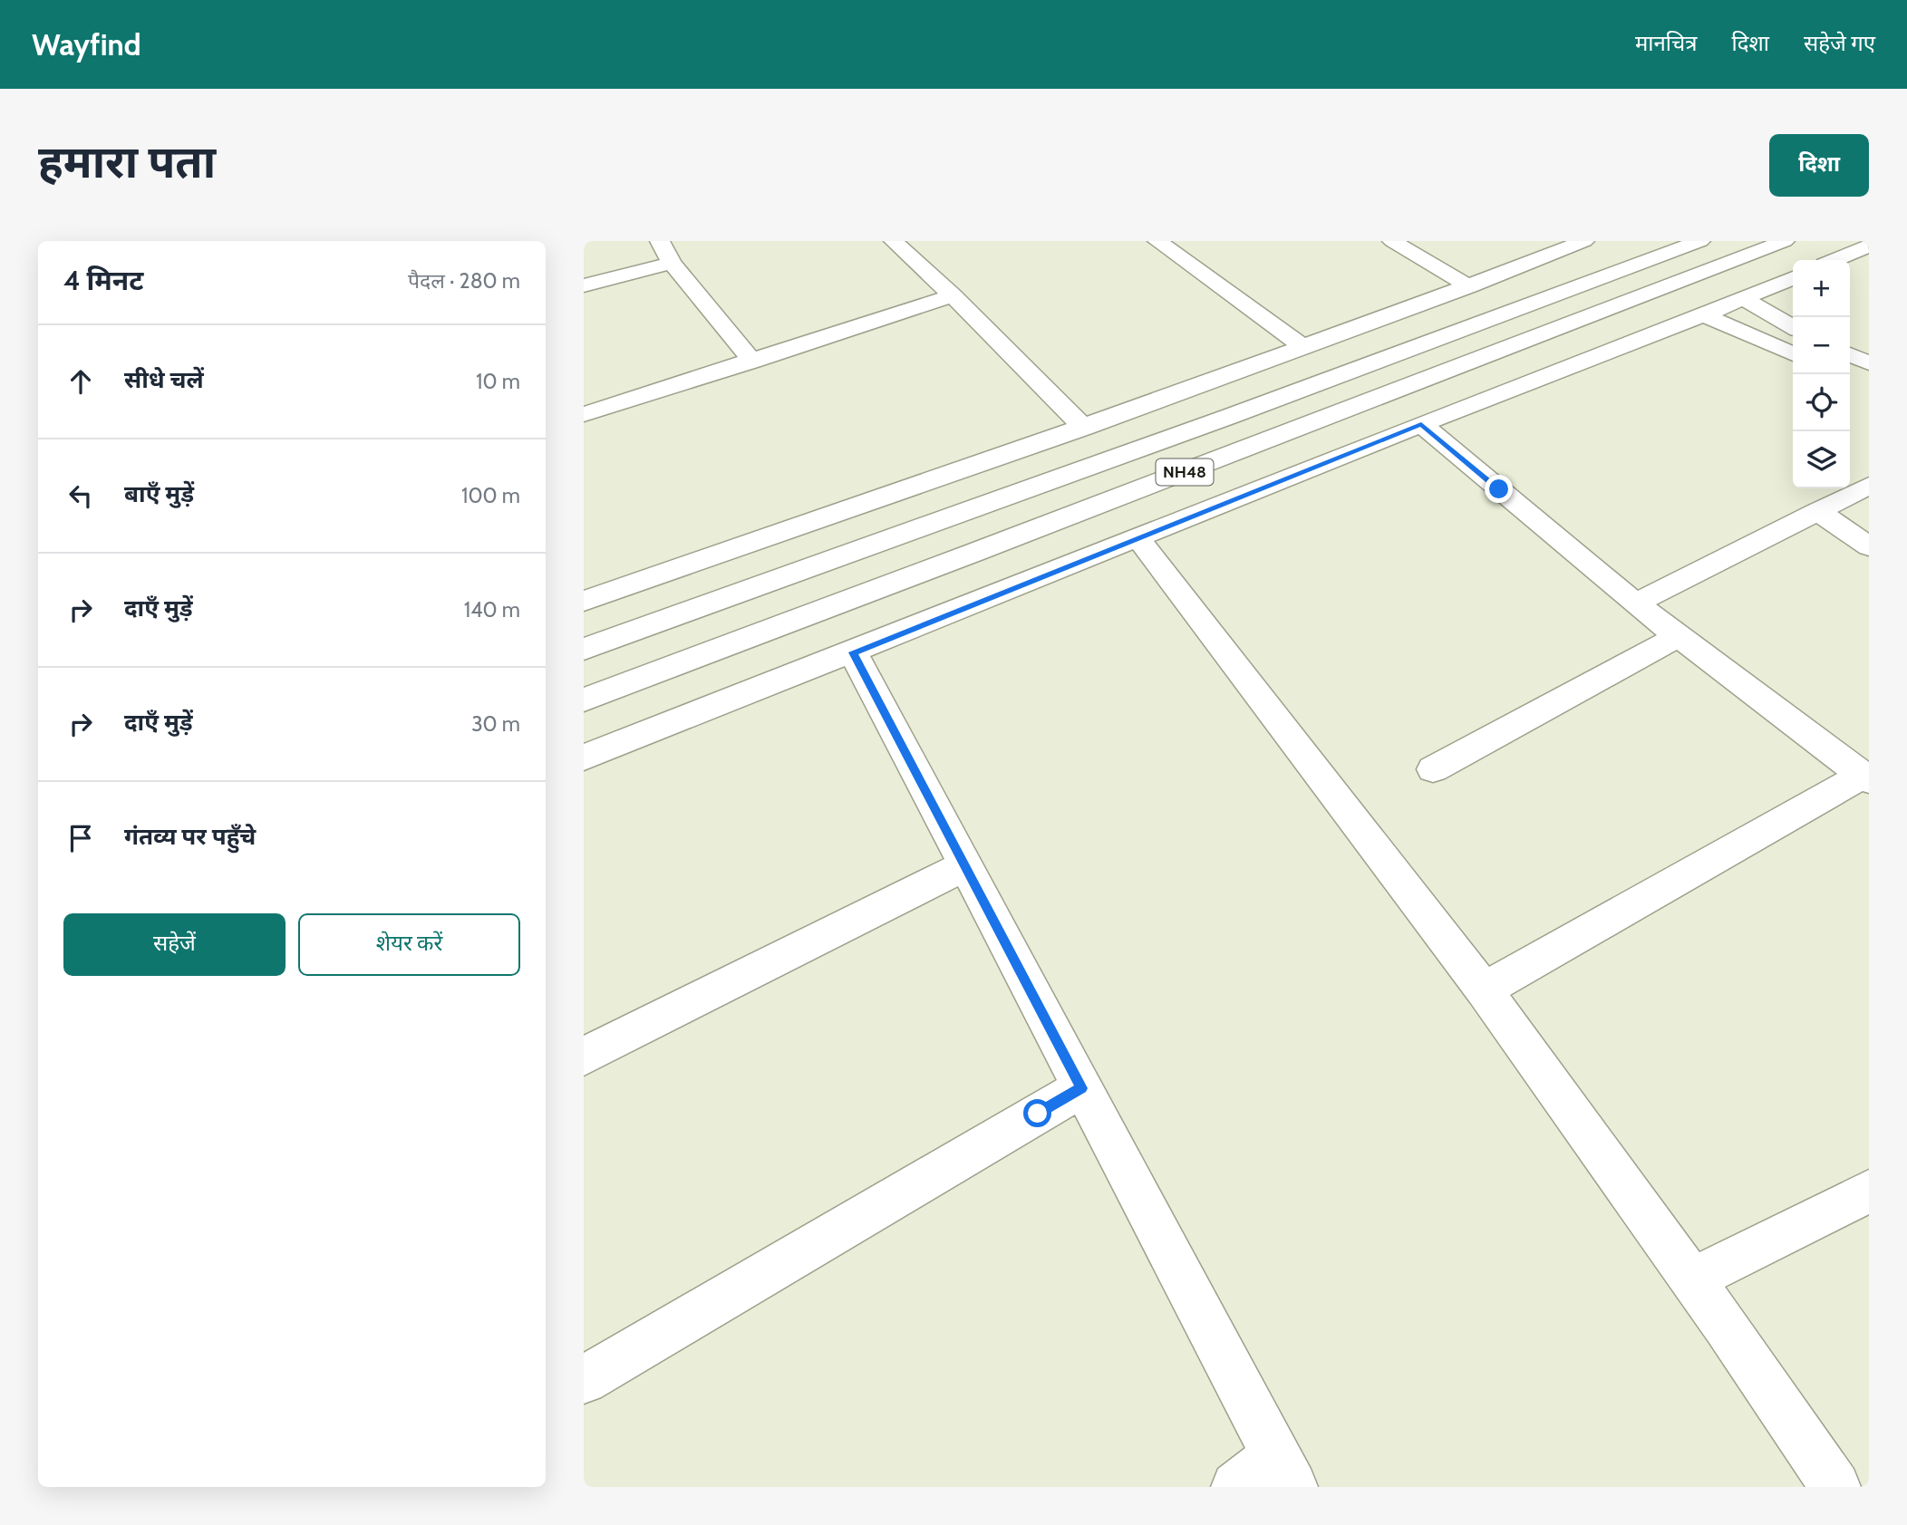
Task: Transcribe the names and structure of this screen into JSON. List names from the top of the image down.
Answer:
{
  "streets": {
    "main road": ["NH48"]
  },
  "page": {
    "header": "Wayfind",
    "nav": ["मानचित्र", "दिशा", "सहेजे गए"],
    "buttons": [
      "दिशा",
      ["सहेजें", "शेयर करें"]
    ],
    "title": "हमारा पता",
    "heading": ["4 मिनट", "पैदल · 280 m"],
    "map_buttons": ["+", "−"],
    "list": [
      ["सीधे चलें", "10 m"],
      ["बाएँ मुड़ें", "100 m"],
      ["दाएँ मुड़ें", "140 m"],
      ["दाएँ मुड़ें", "30 m"],
      "गंतव्य पर पहुँचे"
    ]
  }
}
